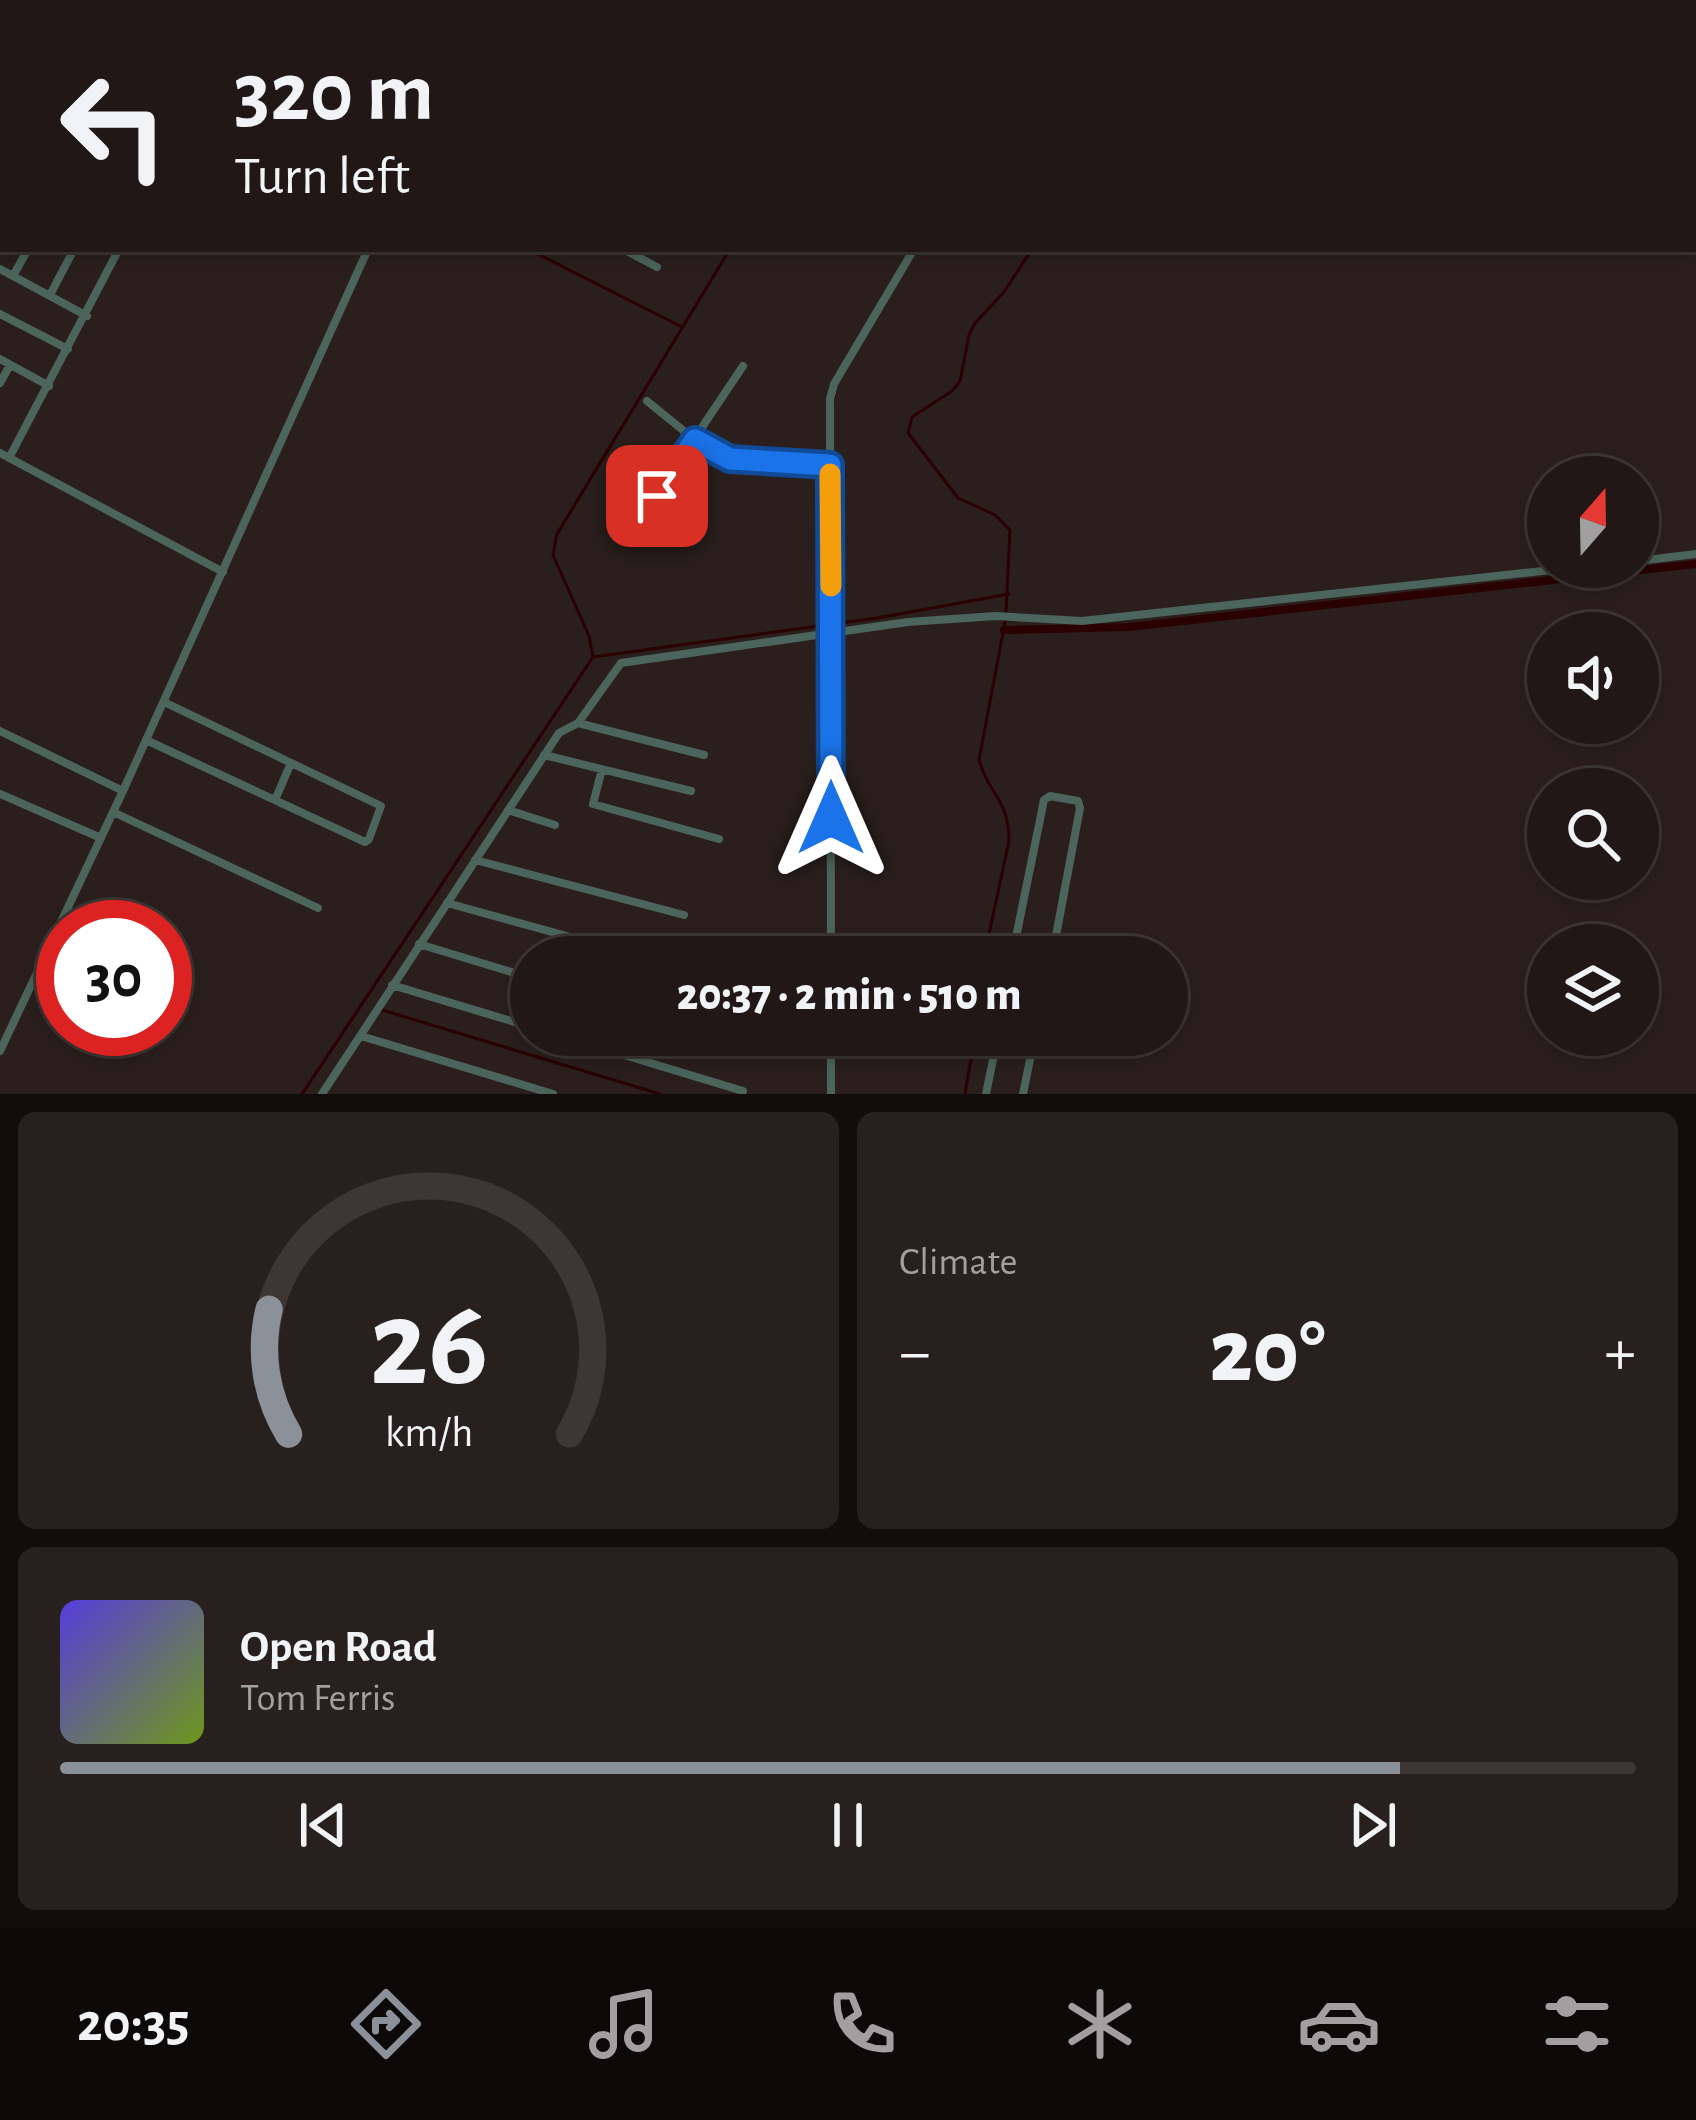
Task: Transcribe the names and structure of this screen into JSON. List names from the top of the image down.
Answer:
{
  "north": "top",
  "page": {
    "turn": ["320 m", "Turn left"],
    "limit": "30",
    "trip": "20:37 · 2 min · 510 m",
    "tile": "Climate",
    "heat": ["−", "20°", "+"],
    "song": ["Open Road", "Tom Ferris"],
    "tabs": "20:35",
    "gauge": ["26", "km/h"]
  }
}
